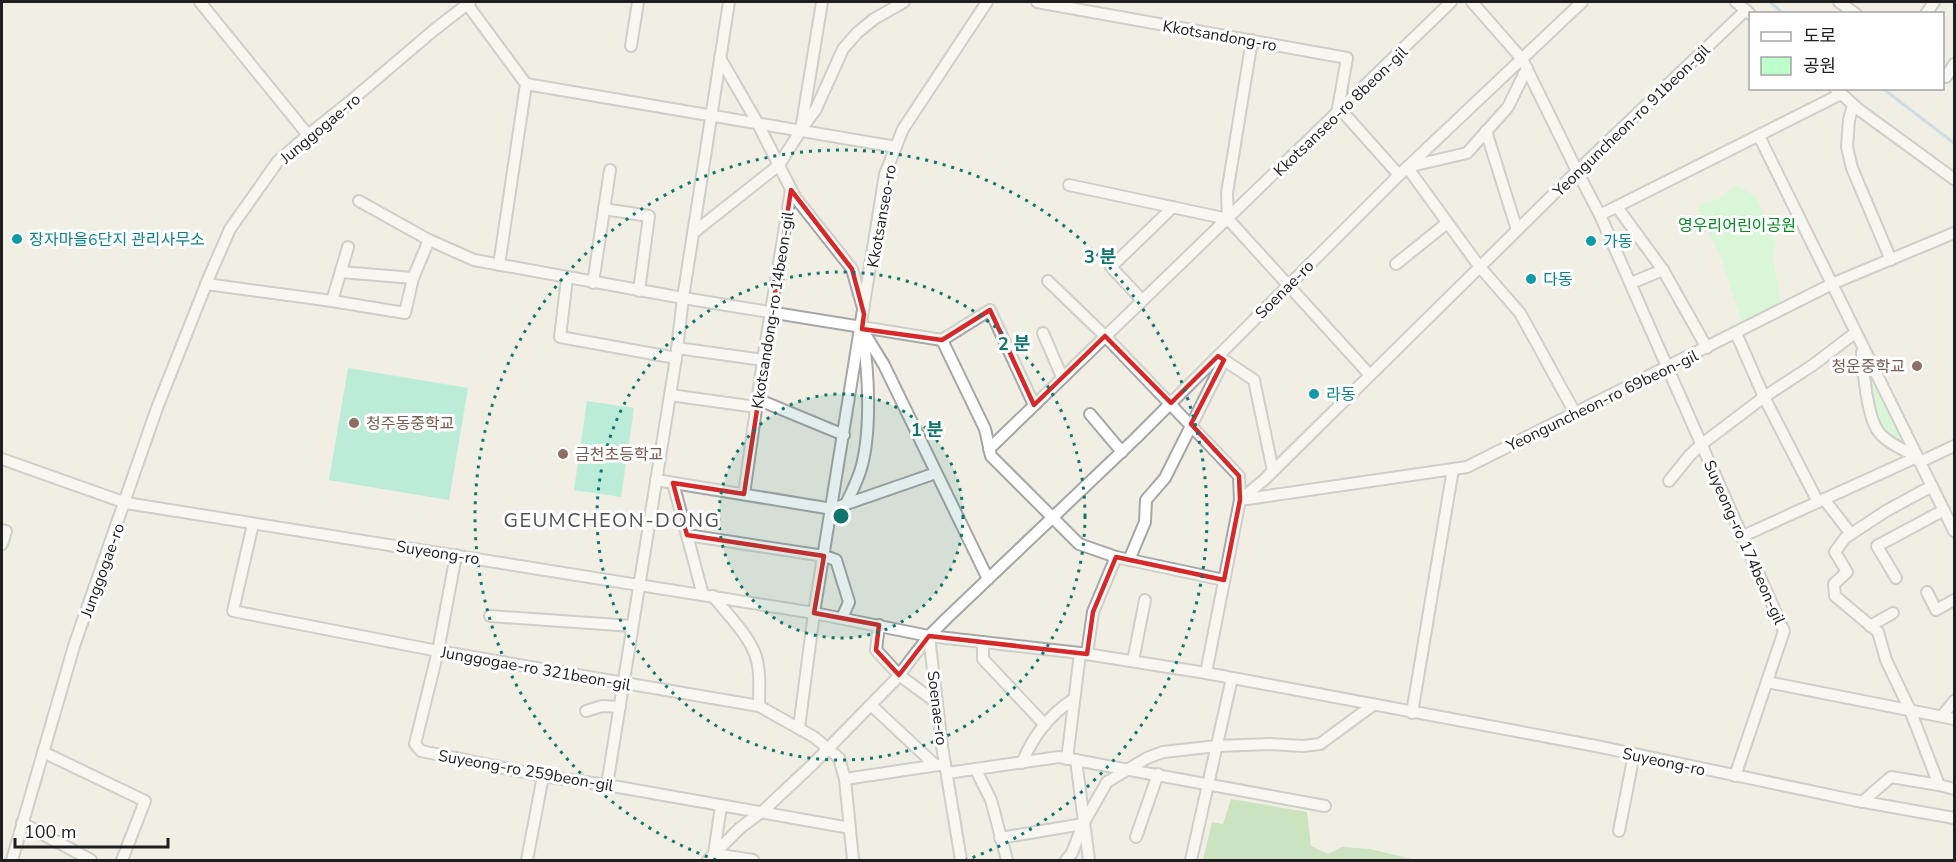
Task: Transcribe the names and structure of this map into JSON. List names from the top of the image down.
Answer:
{
  "streets": {
    "street": [
      "Kkotsandong-ro",
      "Kkotsanseo-ro 8beon-gil",
      "Yeonguncheon-ro 91beon-gil",
      "Junggogae-ro",
      "Kkotsanseo-ro",
      "Soenae-ro",
      "Kkotsandong-ro 14beon-gil",
      "Yeonguncheon-ro 69beon-gil",
      "Suyeong-ro 174beon-gil",
      "Suyeong-ro",
      "Junggogae-ro 321beon-gil",
      "Suyeong-ro 259beon-gil"
    ]
  },
  "crossings": [
    ["Kkotsandong-ro", "Kkotsanseo-ro 8beon-gil"],
    ["Yeonguncheon-ro 91beon-gil", "Yeonguncheon-ro 69beon-gil"],
    ["Yeonguncheon-ro 91beon-gil", "Suyeong-ro 174beon-gil"],
    ["Junggogae-ro", "Suyeong-ro"],
    ["Kkotsanseo-ro", "Kkotsandong-ro 14beon-gil"],
    ["Kkotsanseo-ro", "Suyeong-ro"],
    ["Kkotsanseo-ro", "Junggogae-ro 321beon-gil"],
    ["Soenae-ro", "Suyeong-ro 174beon-gil"],
    ["Soenae-ro", "Suyeong-ro"],
    ["Yeonguncheon-ro 69beon-gil", "Suyeong-ro 174beon-gil"],
    ["Suyeong-ro 174beon-gil", "Suyeong-ro"],
    ["Suyeong-ro", "Junggogae-ro 321beon-gil"],
    ["Suyeong-ro", "Suyeong-ro 259beon-gil"],
    ["Junggogae-ro 321beon-gil", "Suyeong-ro 259beon-gil"]
  ],
  "districts": ["GEUMCHEON-DONG"],
  "parks": ["영우리어린이공원"],
  "places": [
    "장자마을6단지 관리사무소",
    "가동",
    "다동",
    "청운중학교",
    "라동",
    "청주동중학교",
    "금천초등학교"
  ],
  "legend": ["도로", "공원"],
  "scale_bar": "100 m",
  "rings": ["3 분", "2 분", "1 분"]
}
